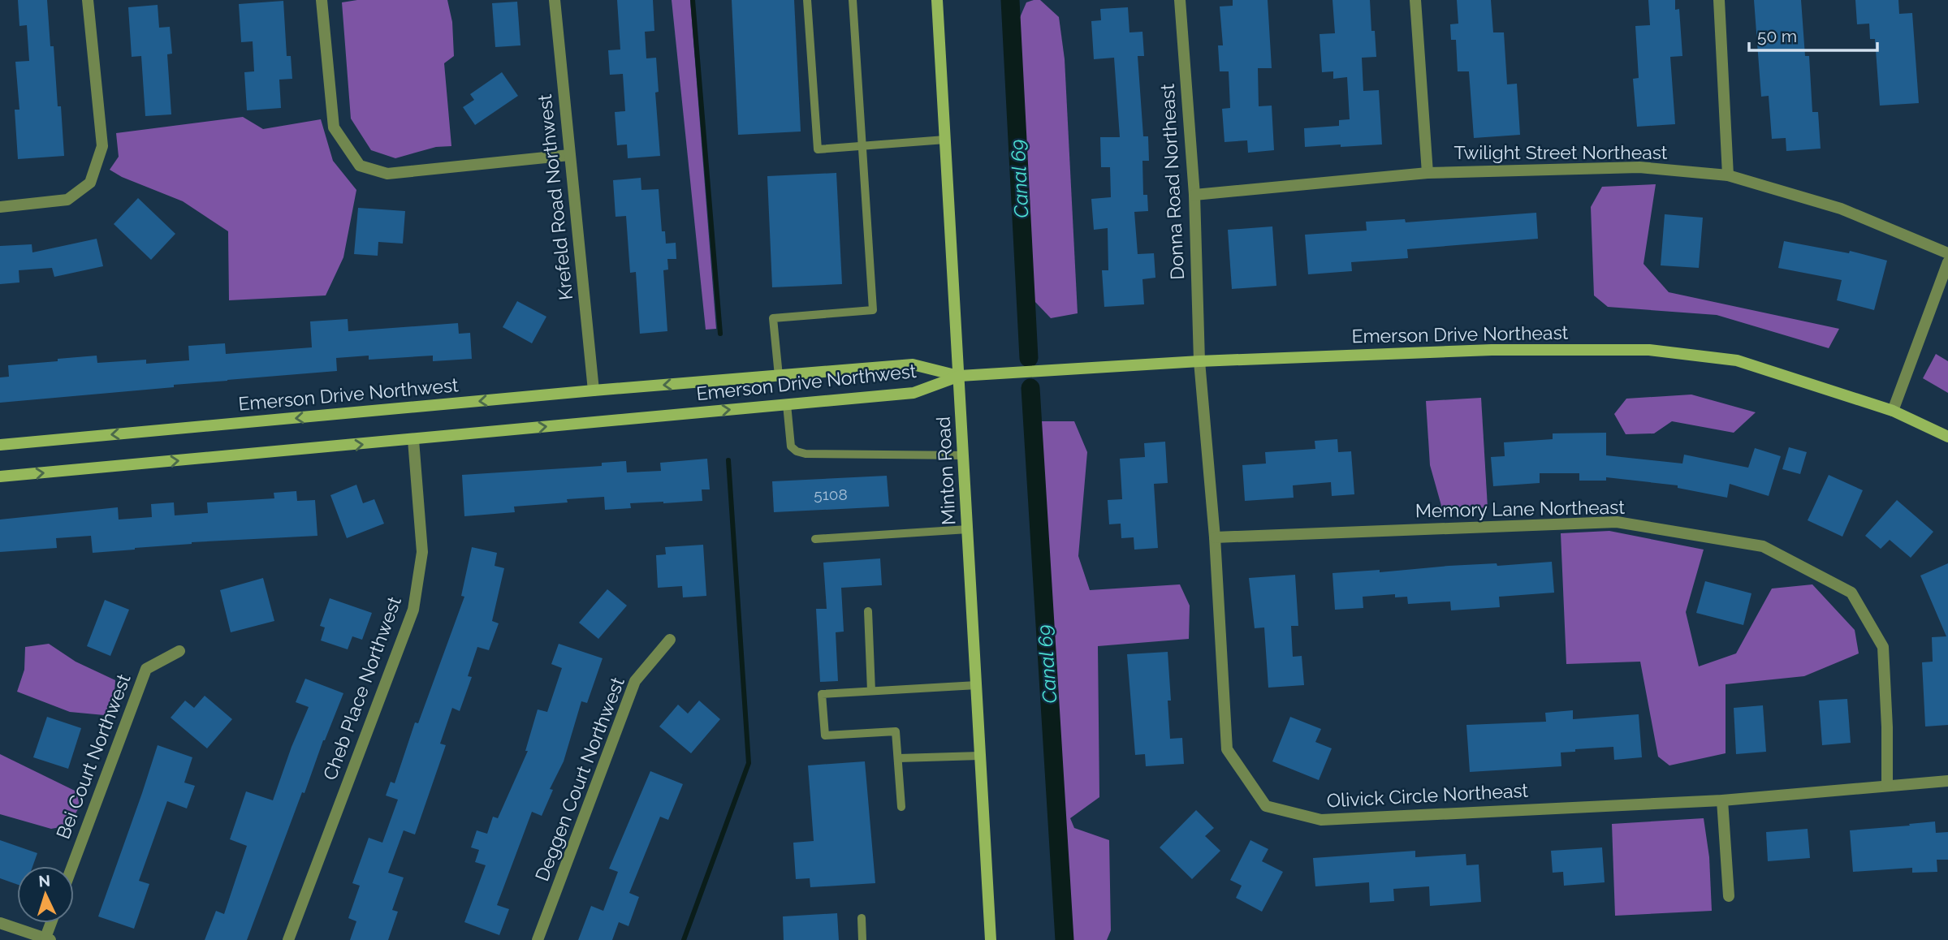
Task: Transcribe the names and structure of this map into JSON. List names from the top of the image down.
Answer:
{
  "streets": {
    "street": [
      "Twilight Street Northeast",
      "Donna Road Northeast",
      "Krefeld Road Northwest",
      "Emerson Drive Northeast",
      "Emerson Drive Northwest",
      "Minton Road",
      "Memory Lane Northeast",
      "Cheb Place Northwest",
      "Bei Court Northwest",
      "Deggen Court Northwest",
      "Olivick Circle Northeast"
    ]
  },
  "crossings": [
    ["Twilight Street Northeast", "Donna Road Northeast"],
    ["Donna Road Northeast", "Emerson Drive Northeast"],
    ["Donna Road Northeast", "Olivick Circle Northeast"],
    ["Krefeld Road Northwest", "Emerson Drive Northwest"],
    ["Emerson Drive Northeast", "Emerson Drive Northwest"],
    ["Emerson Drive Northeast", "Minton Road"],
    ["Emerson Drive Northeast", "Olivick Circle Northeast"],
    ["Emerson Drive Northwest", "Minton Road"],
    ["Emerson Drive Northwest", "Cheb Place Northwest"],
    ["Memory Lane Northeast", "Olivick Circle Northeast"]
  ],
  "water": ["Canal 69"],
  "house_numbers": ["5108"],
  "scale_bar": "50 m",
  "north": "top"
}
